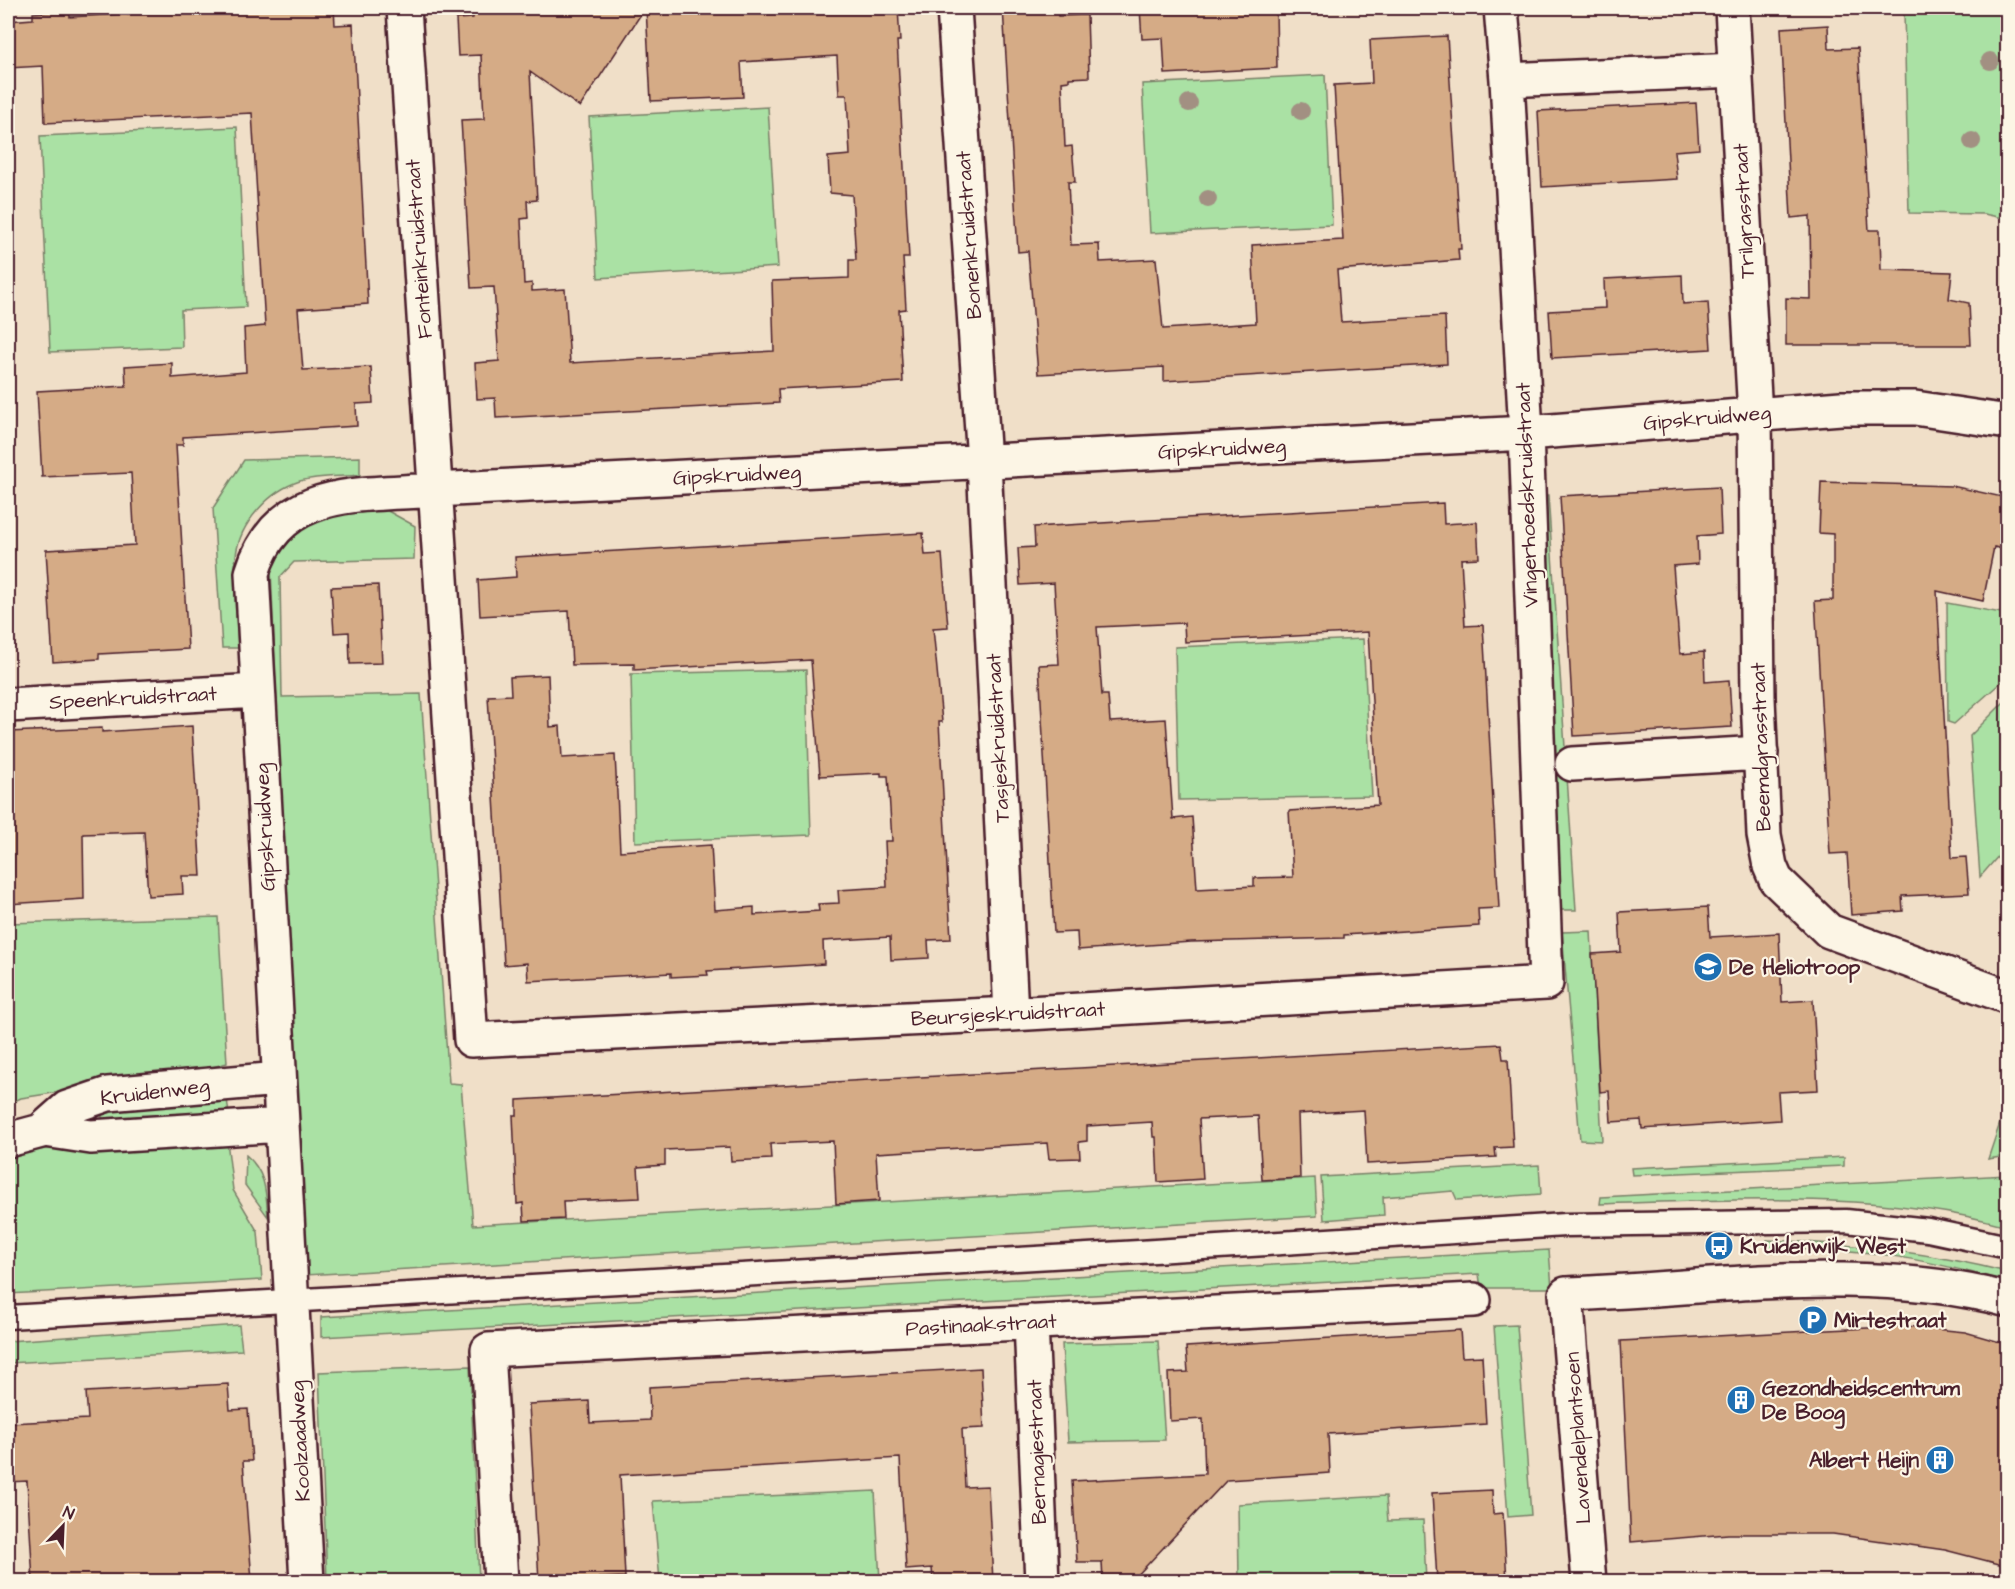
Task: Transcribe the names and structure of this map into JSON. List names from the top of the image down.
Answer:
{
  "streets": {
    "street": [
      "Trilgrasstraat",
      "Bonenkruidstraat",
      "Fonteinkruidstraat",
      "Gipskruidweg",
      "Vingerhoedskruidstraat",
      "Speenkruidstraat",
      "Tasjeskruidstraat",
      "Beemdgrasstraat",
      "Beursjeskruidstraat",
      "Kruidenweg",
      "Pastinaakstraat",
      "Lavendelplantsoen",
      "Koolzaadweg",
      "Bernagiestraat"
    ]
  },
  "crossings": [
    ["Trilgrasstraat", "Gipskruidweg"],
    ["Trilgrasstraat", "Beemdgrasstraat"],
    ["Bonenkruidstraat", "Gipskruidweg"],
    ["Bonenkruidstraat", "Tasjeskruidstraat"],
    ["Fonteinkruidstraat", "Gipskruidweg"],
    ["Fonteinkruidstraat", "Beursjeskruidstraat"],
    ["Gipskruidweg", "Vingerhoedskruidstraat"],
    ["Gipskruidweg", "Speenkruidstraat"],
    ["Gipskruidweg", "Tasjeskruidstraat"],
    ["Gipskruidweg", "Beemdgrasstraat"],
    ["Gipskruidweg", "Beursjeskruidstraat"],
    ["Gipskruidweg", "Kruidenweg"],
    ["Gipskruidweg", "Koolzaadweg"],
    ["Vingerhoedskruidstraat", "Beursjeskruidstraat"],
    ["Tasjeskruidstraat", "Beursjeskruidstraat"],
    ["Pastinaakstraat", "Bernagiestraat"]
  ],
  "places": {
    "school or university": ["De Heliotroop"],
    "bus stop": ["Kruidenwijk West"],
    "parking": ["Mirtestraat"],
    "building": ["Gezondheidscentrum De Boog", "Albert Heijn"]
  },
  "north": "top right"
}
